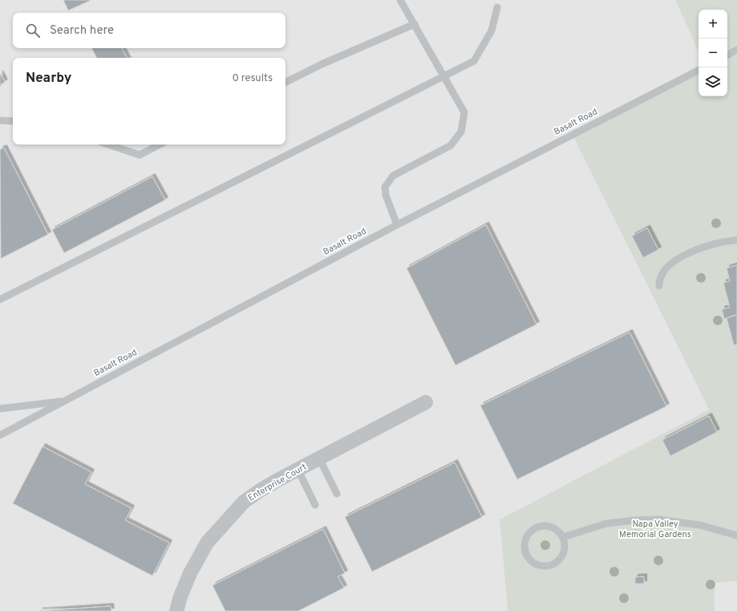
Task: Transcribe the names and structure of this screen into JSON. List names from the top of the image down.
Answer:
{
  "streets": {
    "street": ["Enterprise Court"],
    "lane": ["Basalt Road"]
  },
  "parks": ["Napa Valley Memorial Gardens"],
  "page": {
    "map_buttons": ["+", "−"],
    "search": "Search here",
    "heading": ["Nearby", "0 results"]
  }
}
